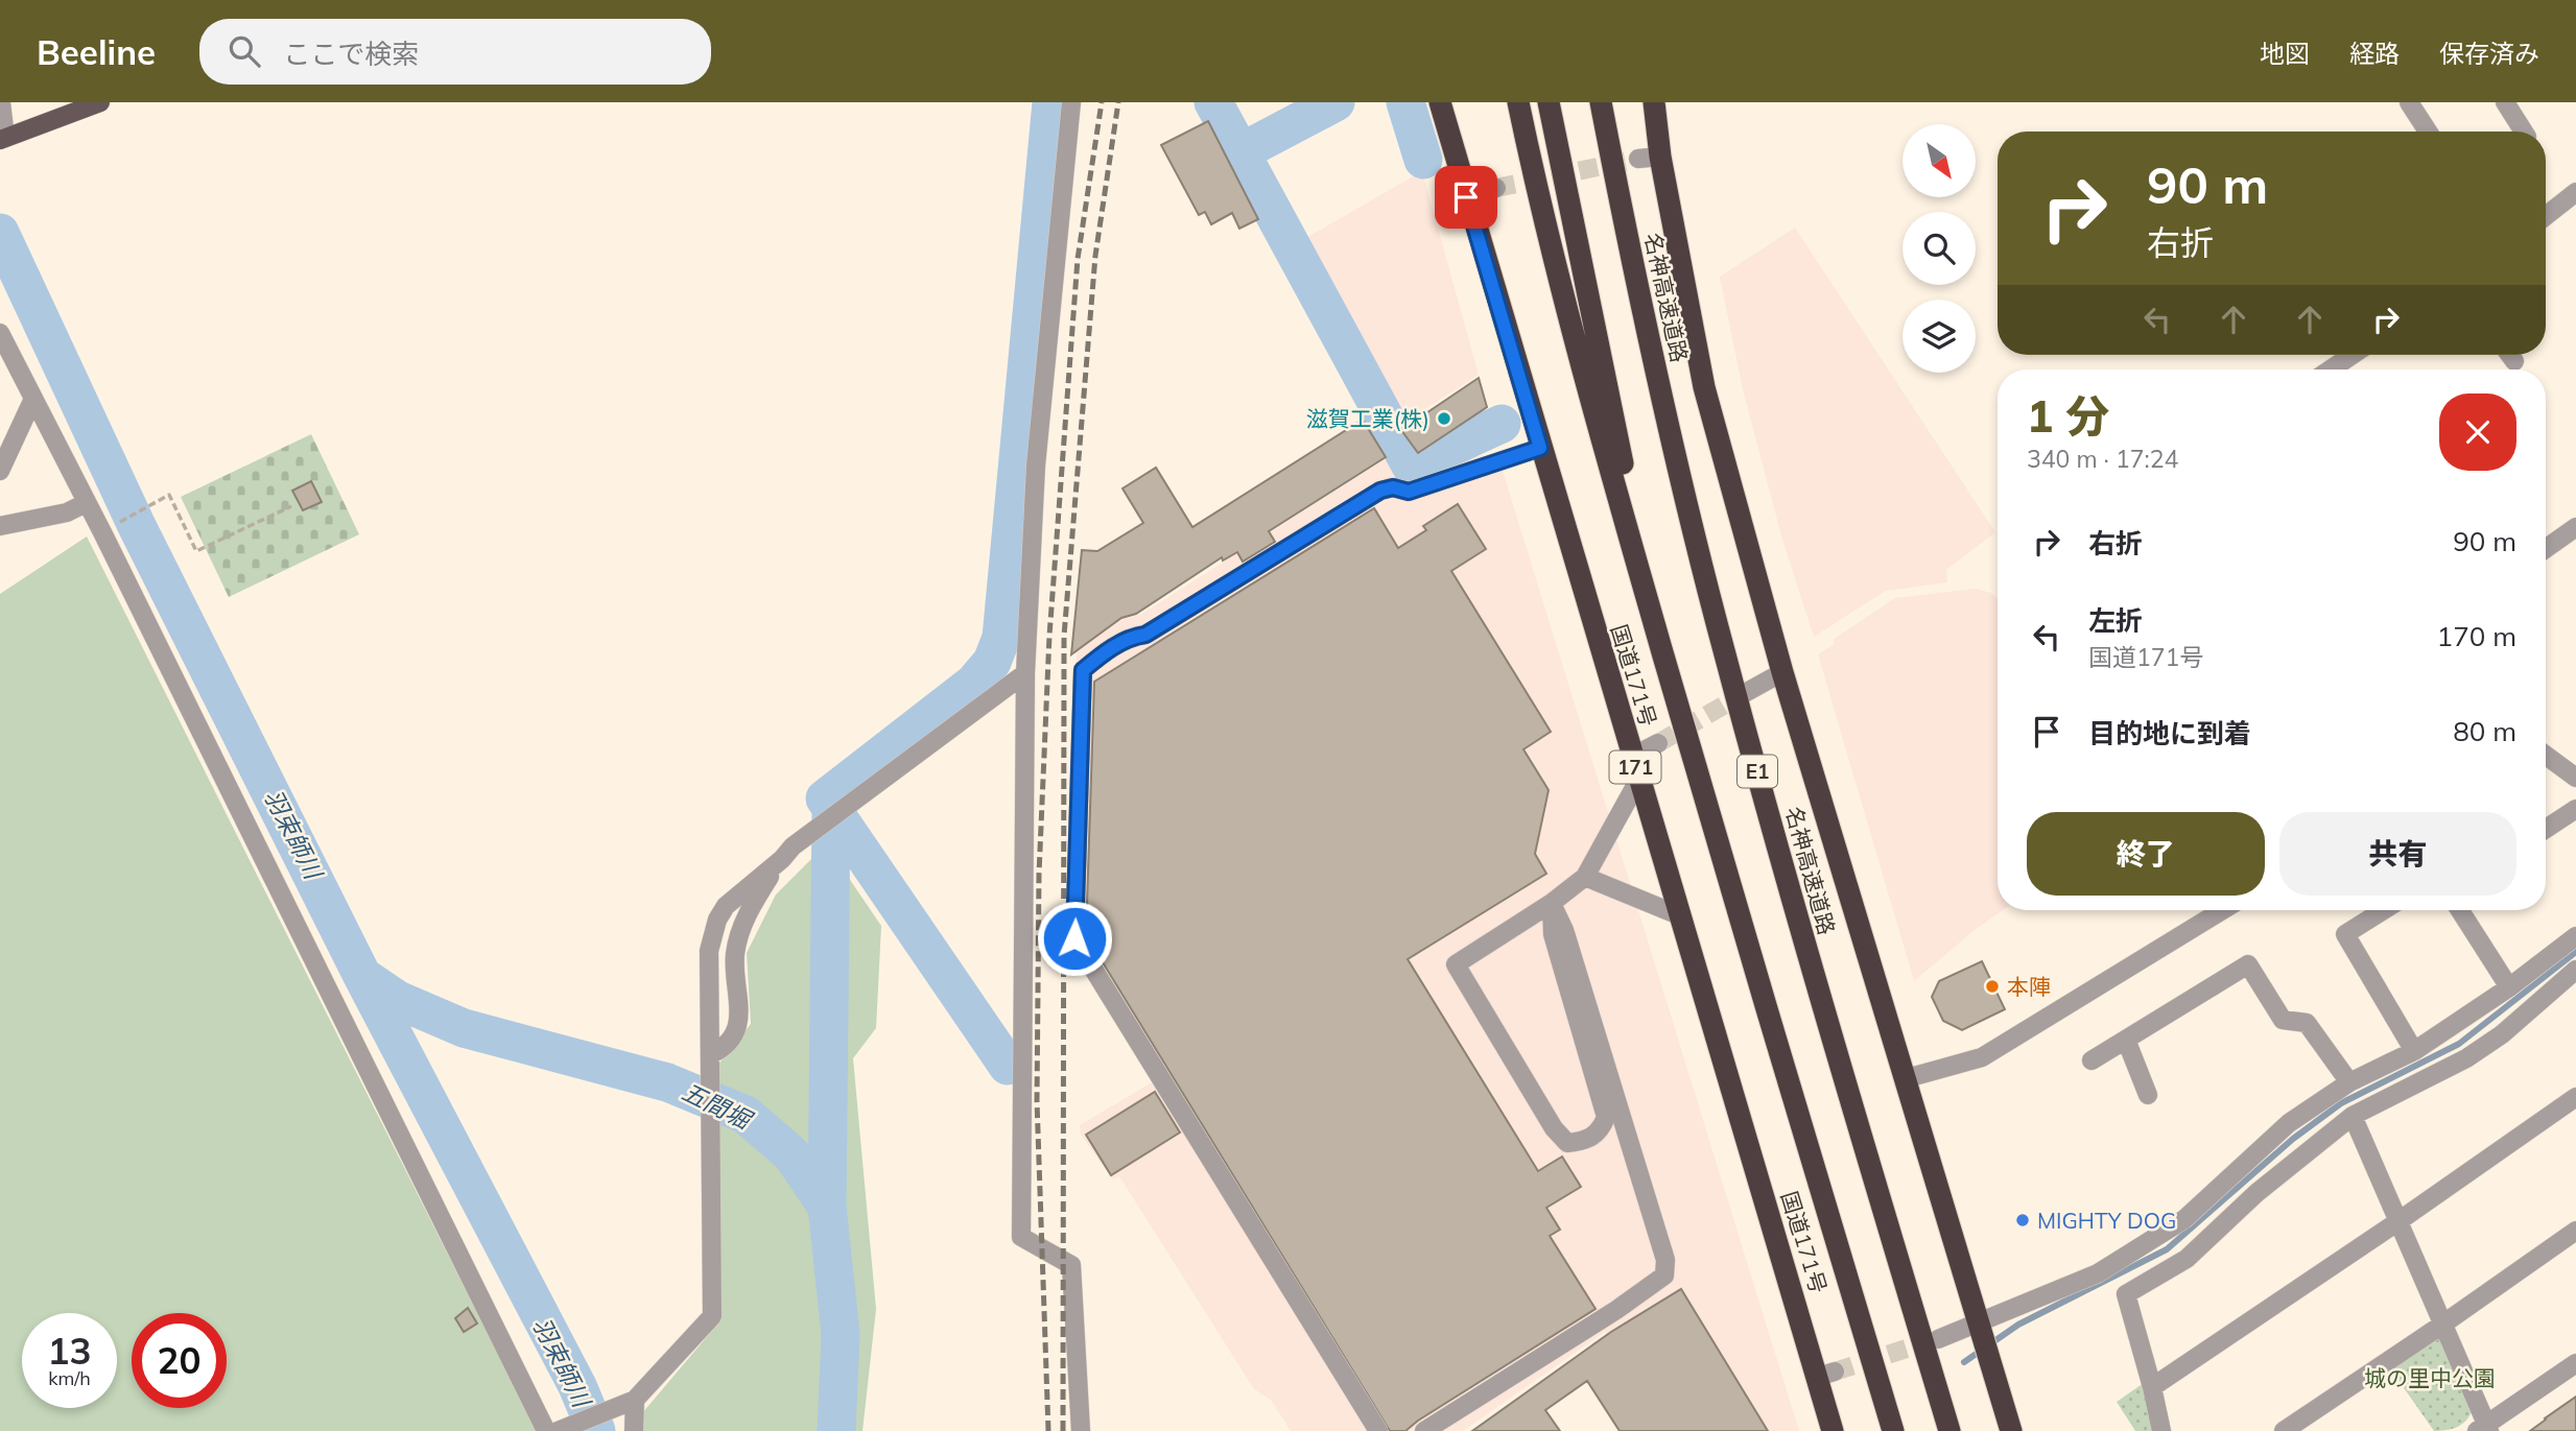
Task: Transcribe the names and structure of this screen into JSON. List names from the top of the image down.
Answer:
{
  "streets": {
    "highway": [
      "名神高速道路",
      "国道171号",
      "171",
      "E1"
    ]
  },
  "water": ["羽束師川", "五間堀"],
  "parks": ["城の里中公園"],
  "places": ["滋賀工業(株)", "本陣", "MIGHTY DOG"],
  "north": "bottom right",
  "page": {
    "header": "Beeline",
    "search": "ここで検索",
    "nav": ["地図", "経路", "保存済み"],
    "turn": ["90 m", "右折"],
    "heading": ["1 分", "340 m · 17:24"],
    "list": [
      {
        "name": "右折",
        "value": "90 m"
      },
      {
        "name": "左折",
        "note": "国道171号",
        "value": "170 m"
      },
      {
        "name": "目的地に到着",
        "value": "80 m"
      }
    ],
    "buttons": ["終了", "共有"],
    "speed": "13 km/h",
    "limit": "20"
  }
}
